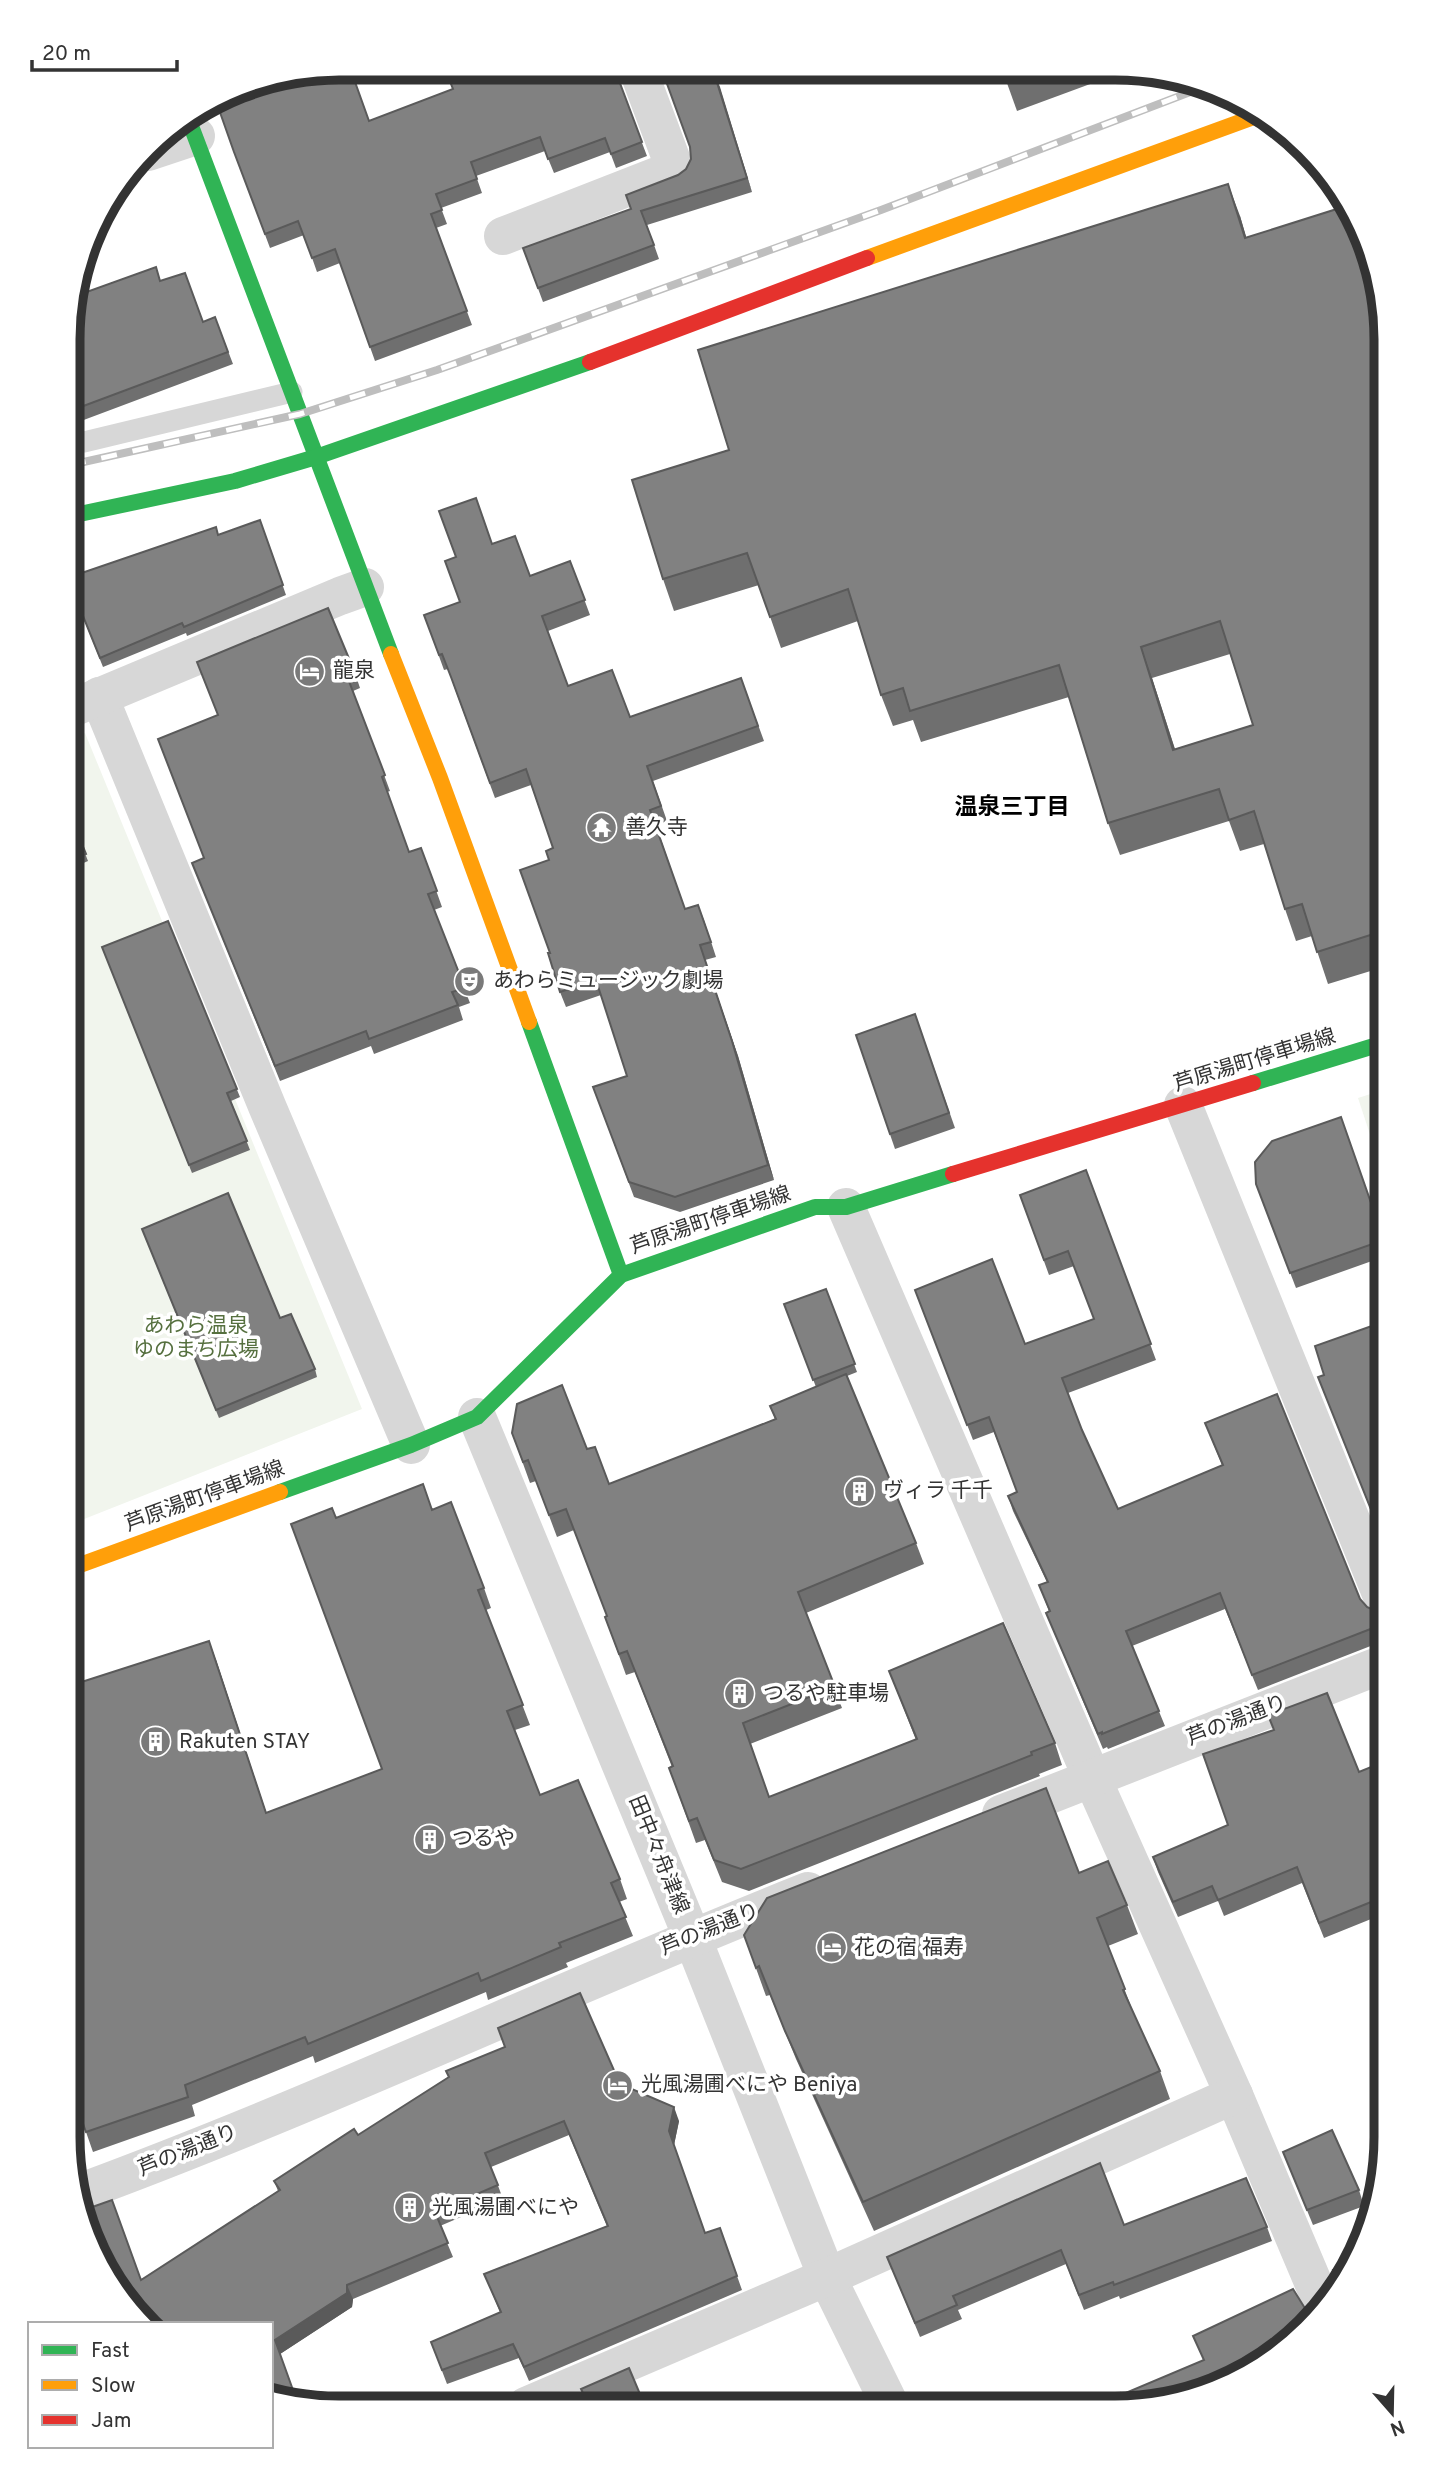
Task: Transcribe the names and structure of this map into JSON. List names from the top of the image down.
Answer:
{
  "streets": {
    "street": ["芦原湯町停車場線", "芦の湯通り", "田中々舟津線"]
  },
  "crossings": [
    ["芦原湯町停車場線", "田中々舟津線"],
    ["芦の湯通り", "田中々舟津線"]
  ],
  "districts": ["温泉三丁目"],
  "parks": ["あわら温泉 ゆのまち広場"],
  "places": {
    "hotel": ["龍泉", "花の宿 福寿", "光風湯圃べにや Beniya"],
    "temple": ["善久寺"],
    "theatre": ["あわらミュージック劇場"],
    "building": [
      "ヴィラ 千千",
      "つるや駐車場",
      "Rakuten STAY",
      "つるや",
      "光風湯圃べにや"
    ]
  },
  "legend": ["Fast", "Slow", "Jam"],
  "scale_bar": "20 m",
  "north": "bottom"
}
